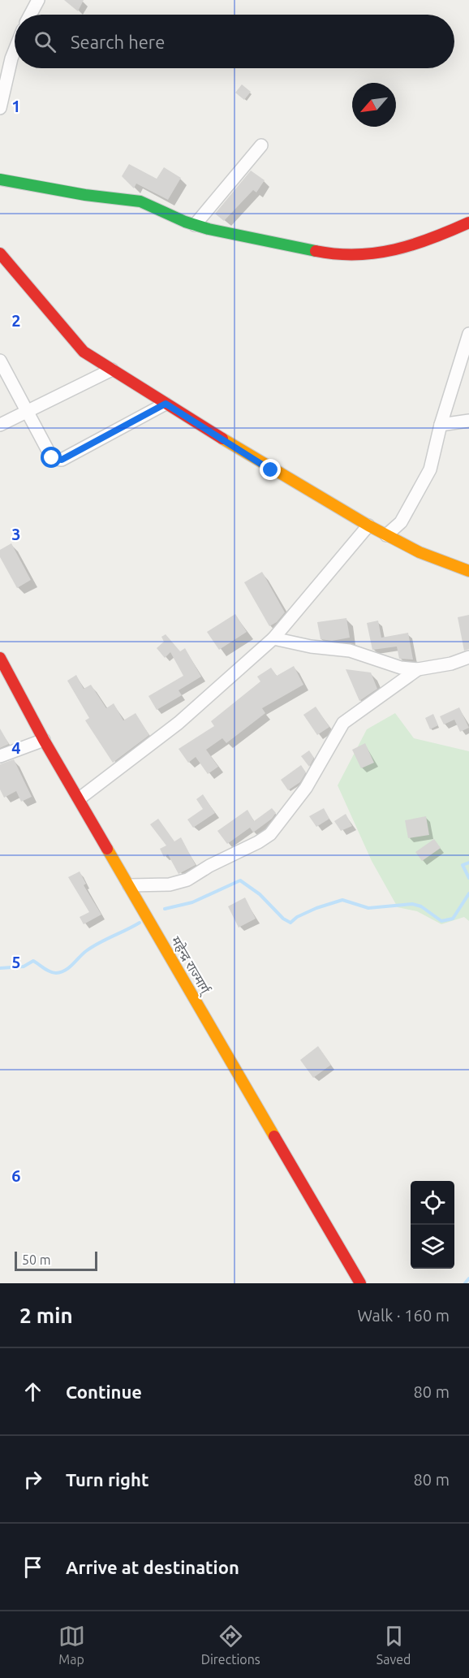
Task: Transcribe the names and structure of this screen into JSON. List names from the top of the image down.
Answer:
{
  "streets": {
    "main road": ["महेन्द्र राज्मार्ग्"]
  },
  "scale_bar": "50 m",
  "north": "bottom left",
  "page": {
    "search": "Search here",
    "scale": "50 m",
    "heading": ["2 min", "Walk · 160 m"],
    "list": [
      ["Continue", "80 m"],
      ["Turn right", "80 m"],
      "Arrive at destination"
    ],
    "nav": ["Map", "Directions", "Saved"]
  },
  "grid": {
    "rows": [
      "1",
      "2",
      "3",
      "4",
      "5",
      "6"
    ]
  }
}
